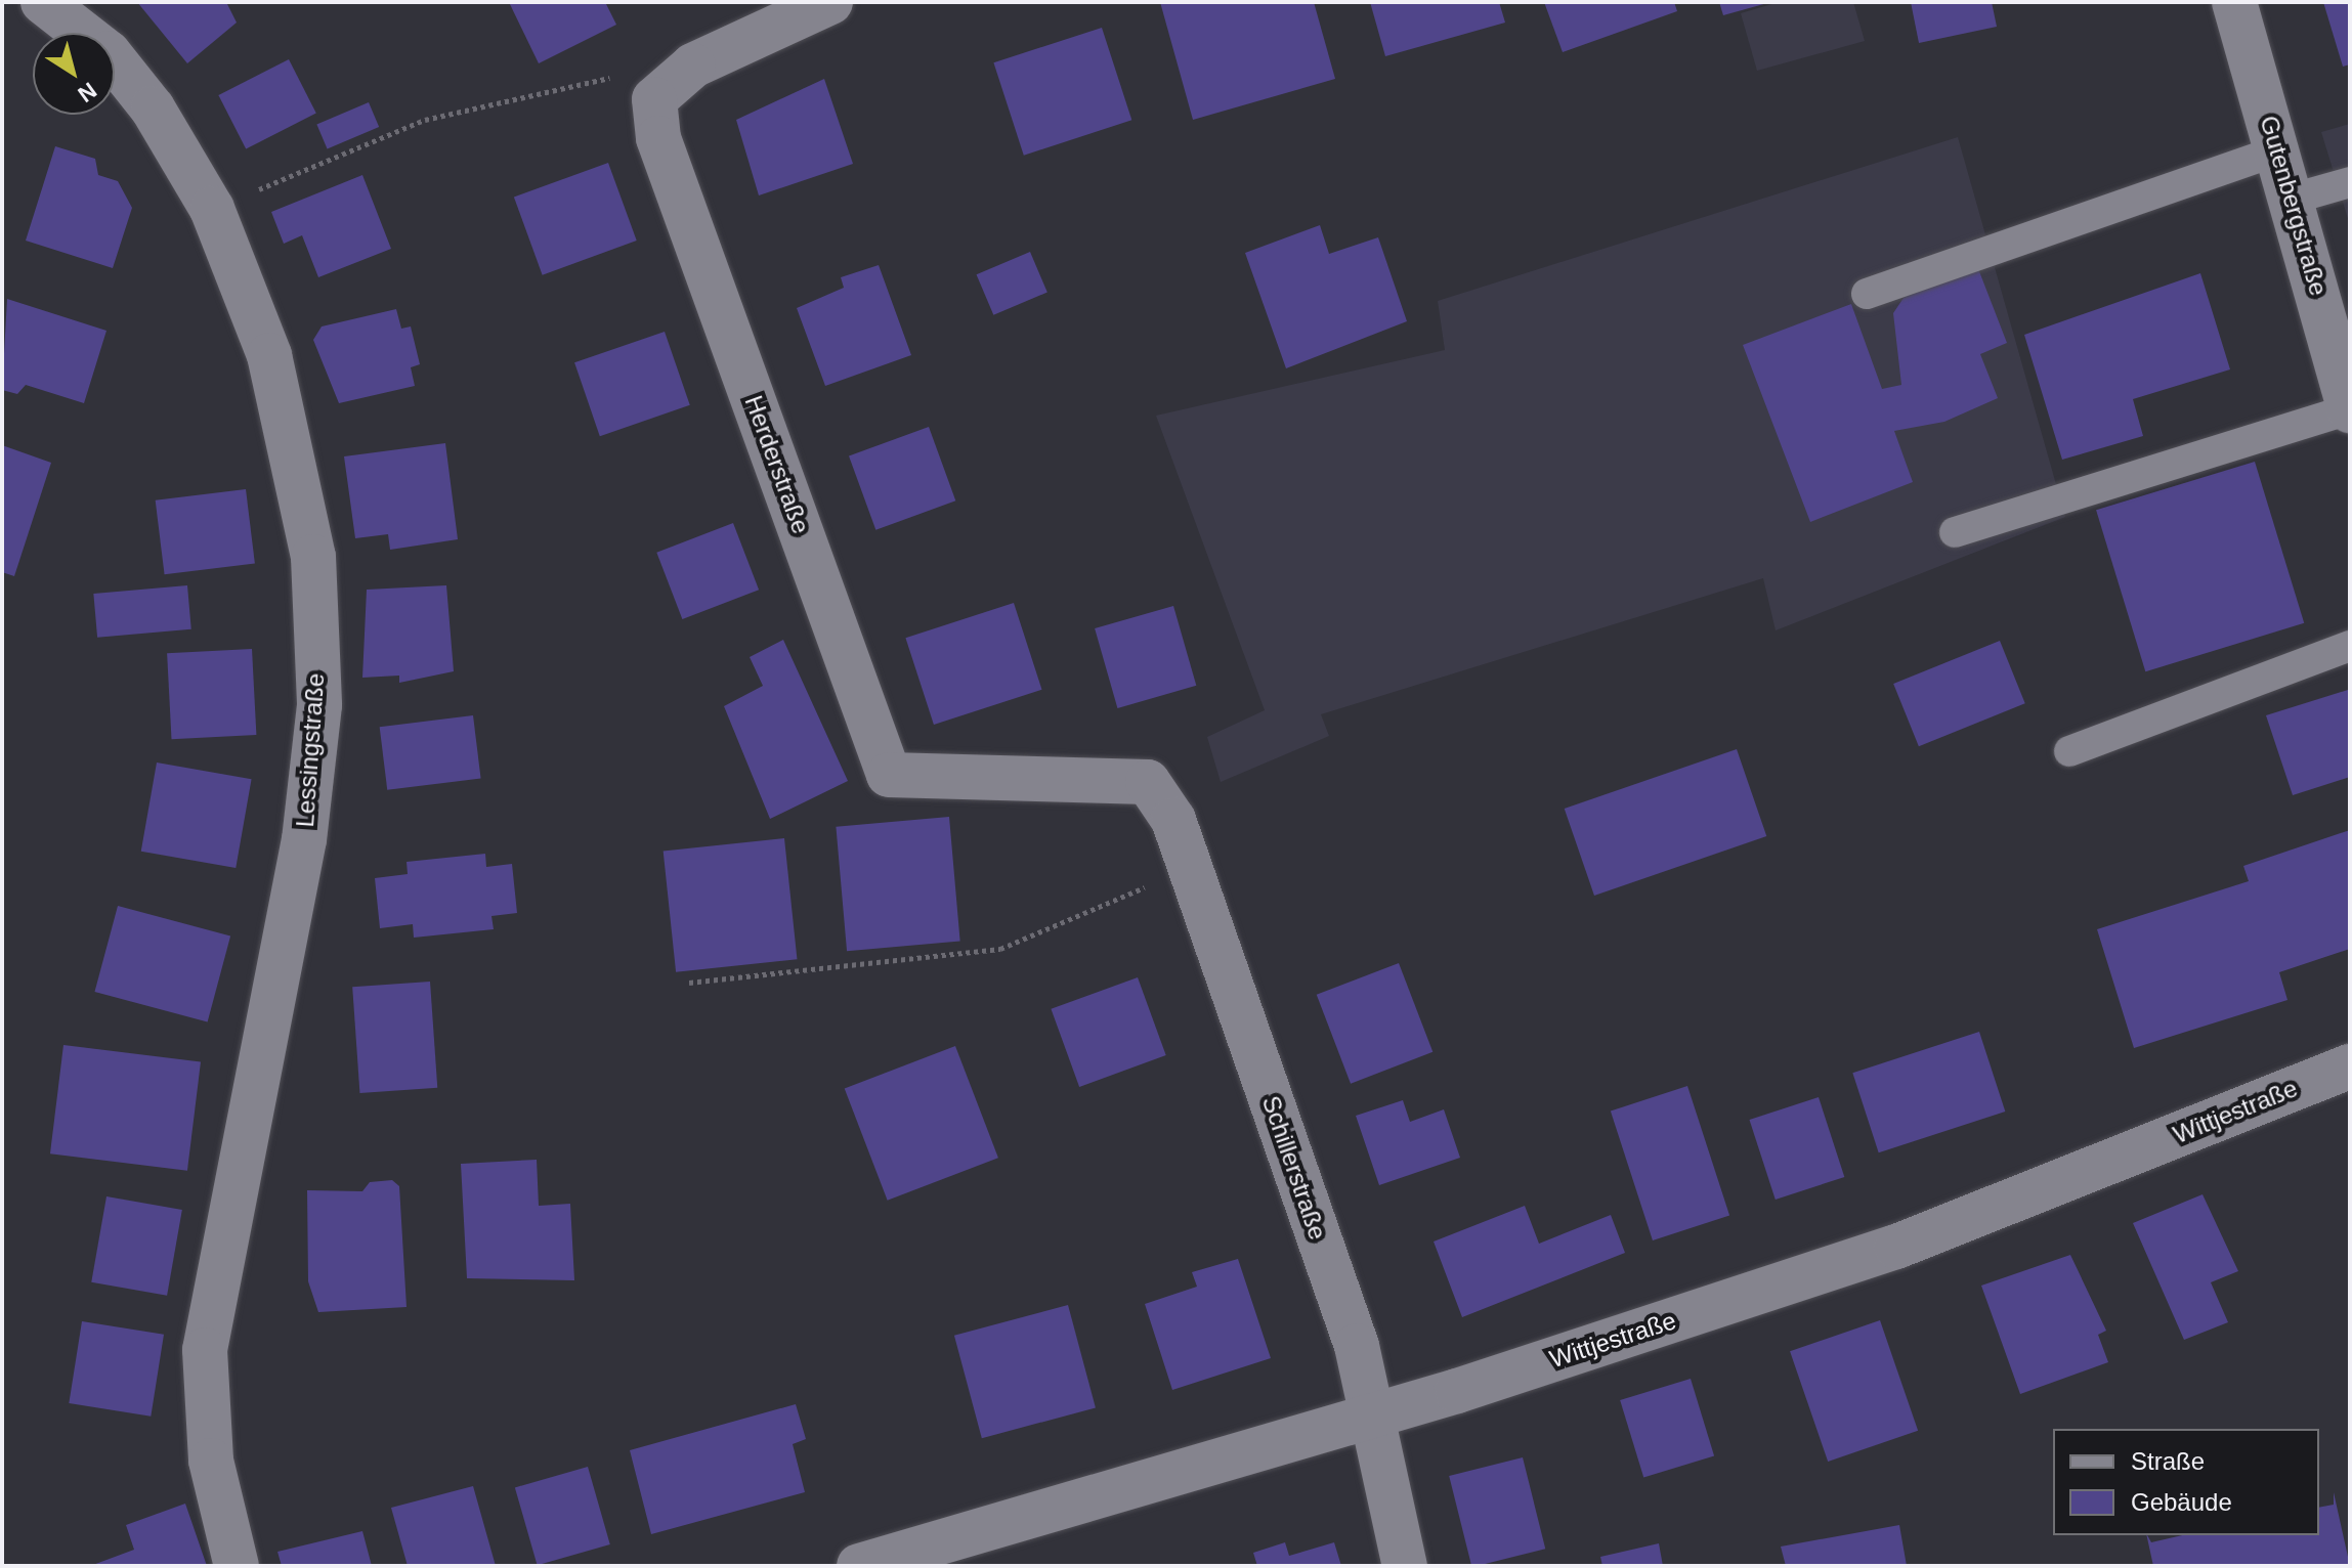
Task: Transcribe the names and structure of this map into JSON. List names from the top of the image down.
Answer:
{
  "streets": {
    "street": [
      "Gutenbergstraße",
      "Herderstraße",
      "Lessingstraße",
      "Wittjestraße",
      "Schillerstraße"
    ]
  },
  "crossings": [
    ["Herderstraße", "Schillerstraße"],
    ["Wittjestraße", "Schillerstraße"]
  ],
  "legend": ["Straße", "Gebäude"],
  "north": "bottom right"
}
